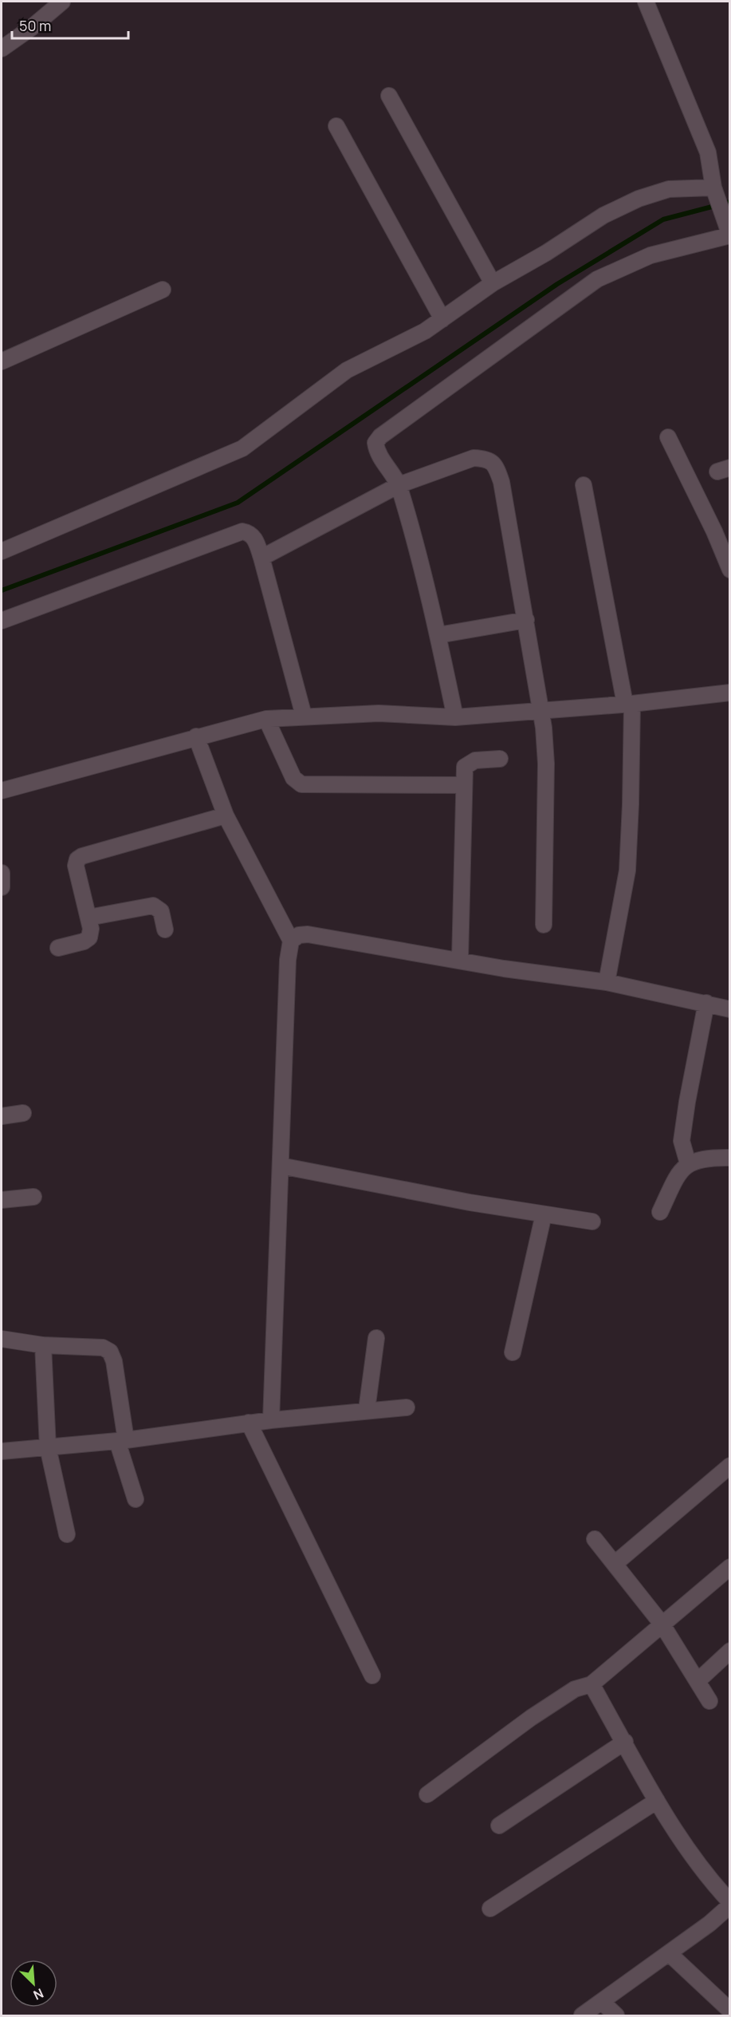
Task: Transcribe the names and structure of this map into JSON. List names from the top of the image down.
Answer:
{
  "scale_bar": "50 m",
  "north": "bottom right"
}
